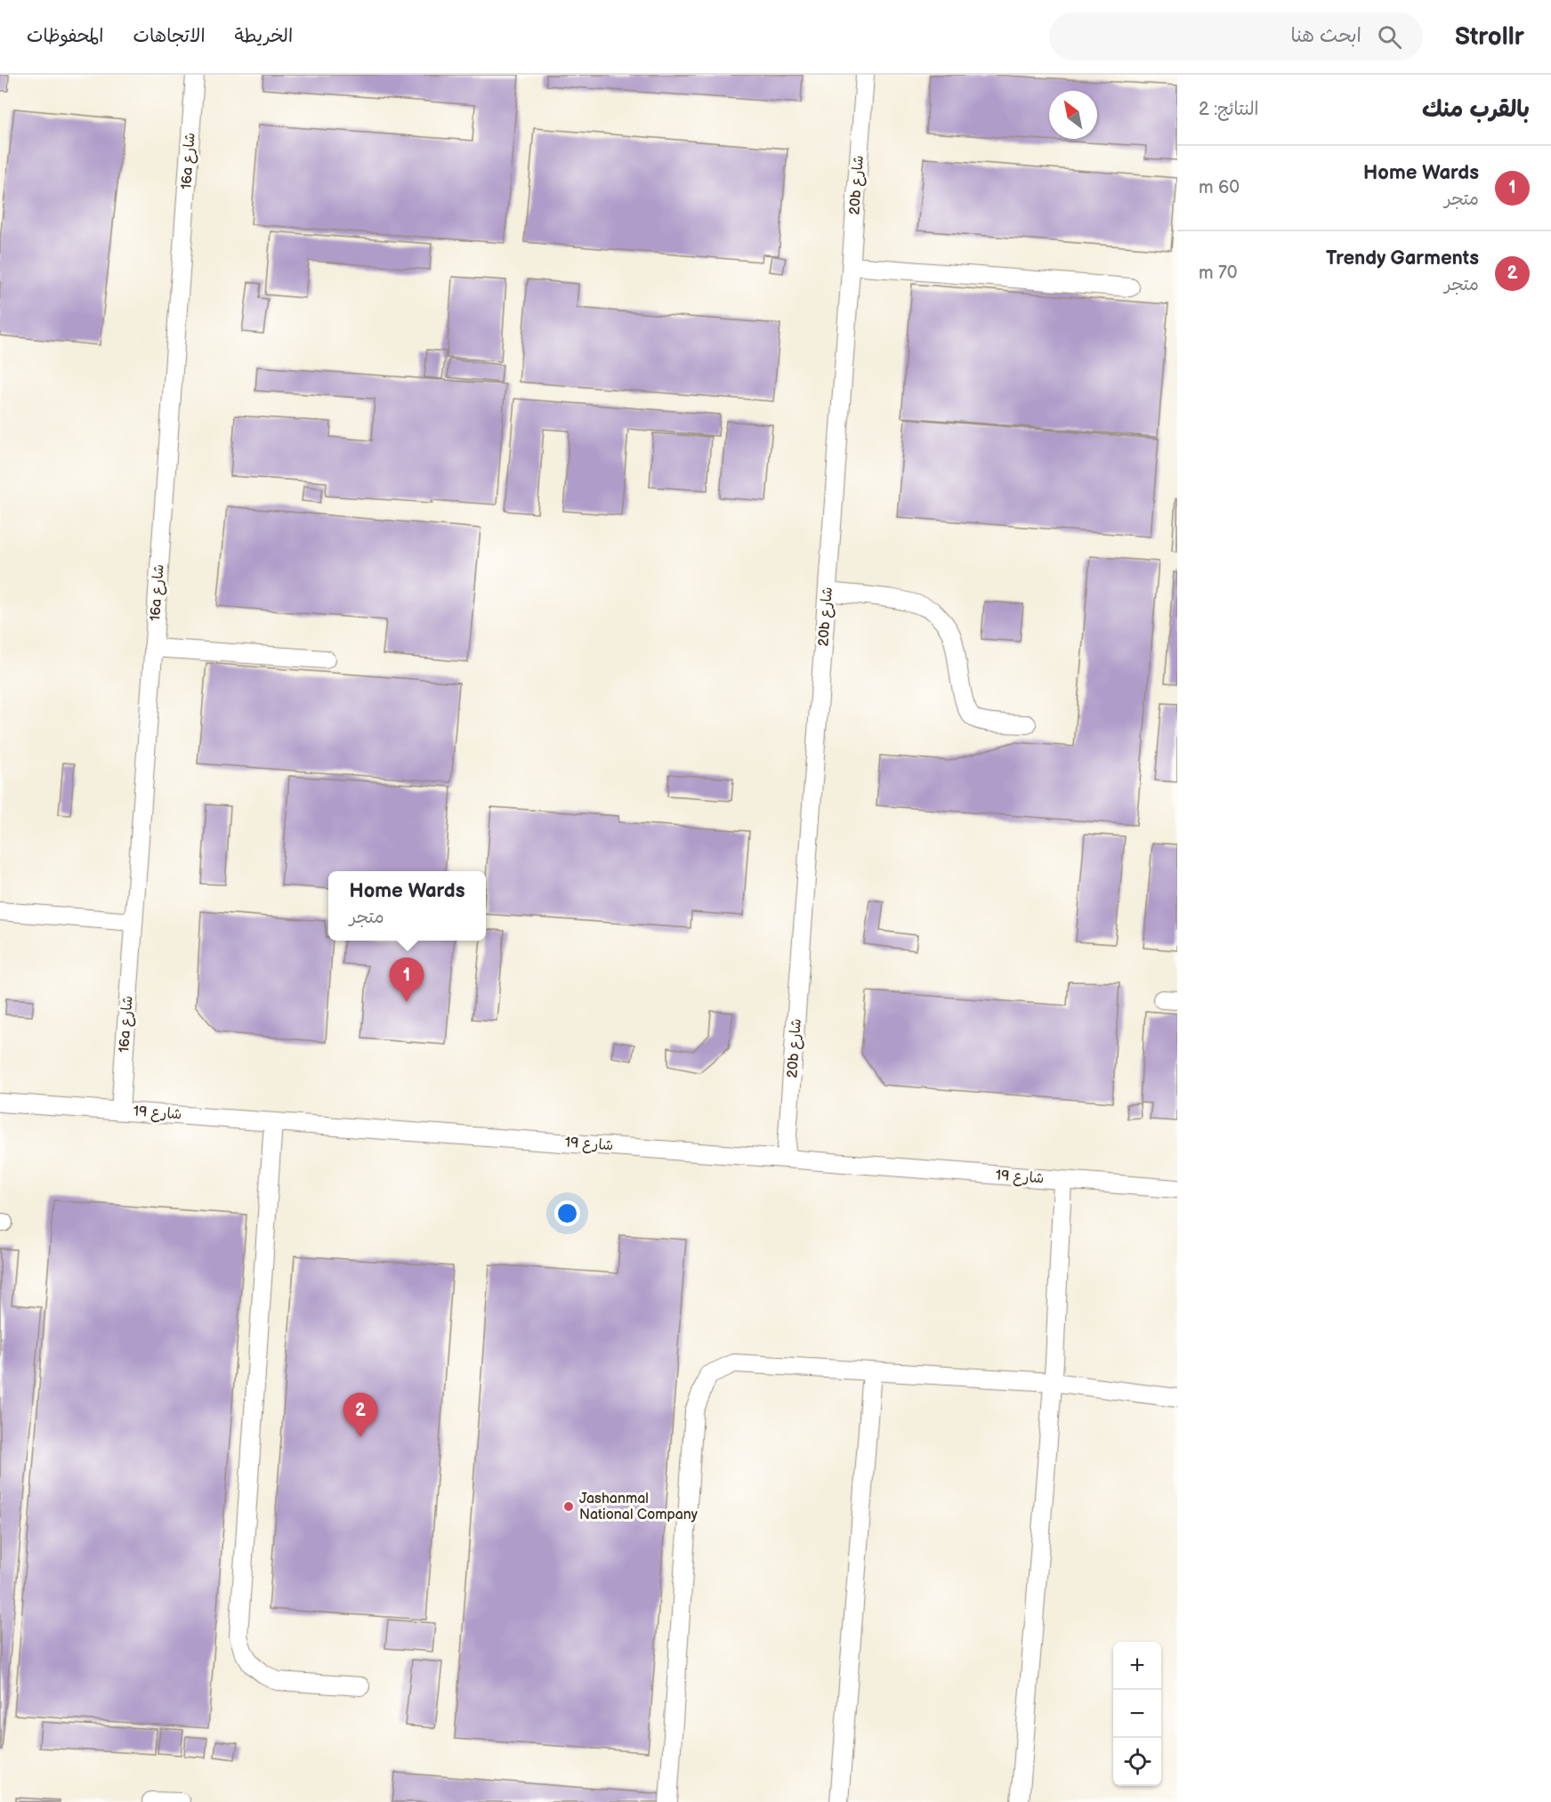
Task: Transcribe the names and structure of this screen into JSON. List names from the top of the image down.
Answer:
{
  "streets": {
    "lane": ["16a شارع", "20b شارع", "شارع 19"]
  },
  "crossings": [
    ["16a شارع", "شارع 19"],
    ["20b شارع", "شارع 19"]
  ],
  "places": ["Jashanmal National Company"],
  "north": "top left",
  "page": {
    "header": "Strollr",
    "search": "ابحث هنا",
    "nav": ["الخريطة", "الاتجاهات", "المحفوظات"],
    "heading": ["بالقرب منك", "النتائج: 2"],
    "list": [
      {
        "mark": "1",
        "name": "Home Wards",
        "note": "متجر",
        "value": "60 m"
      },
      {
        "mark": "2",
        "name": "Trendy Garments",
        "note": "متجر",
        "value": "70 m"
      }
    ],
    "popup": ["Home Wards", "متجر"],
    "pins": ["1", "2"],
    "map_buttons": ["+", "−"]
  }
}
